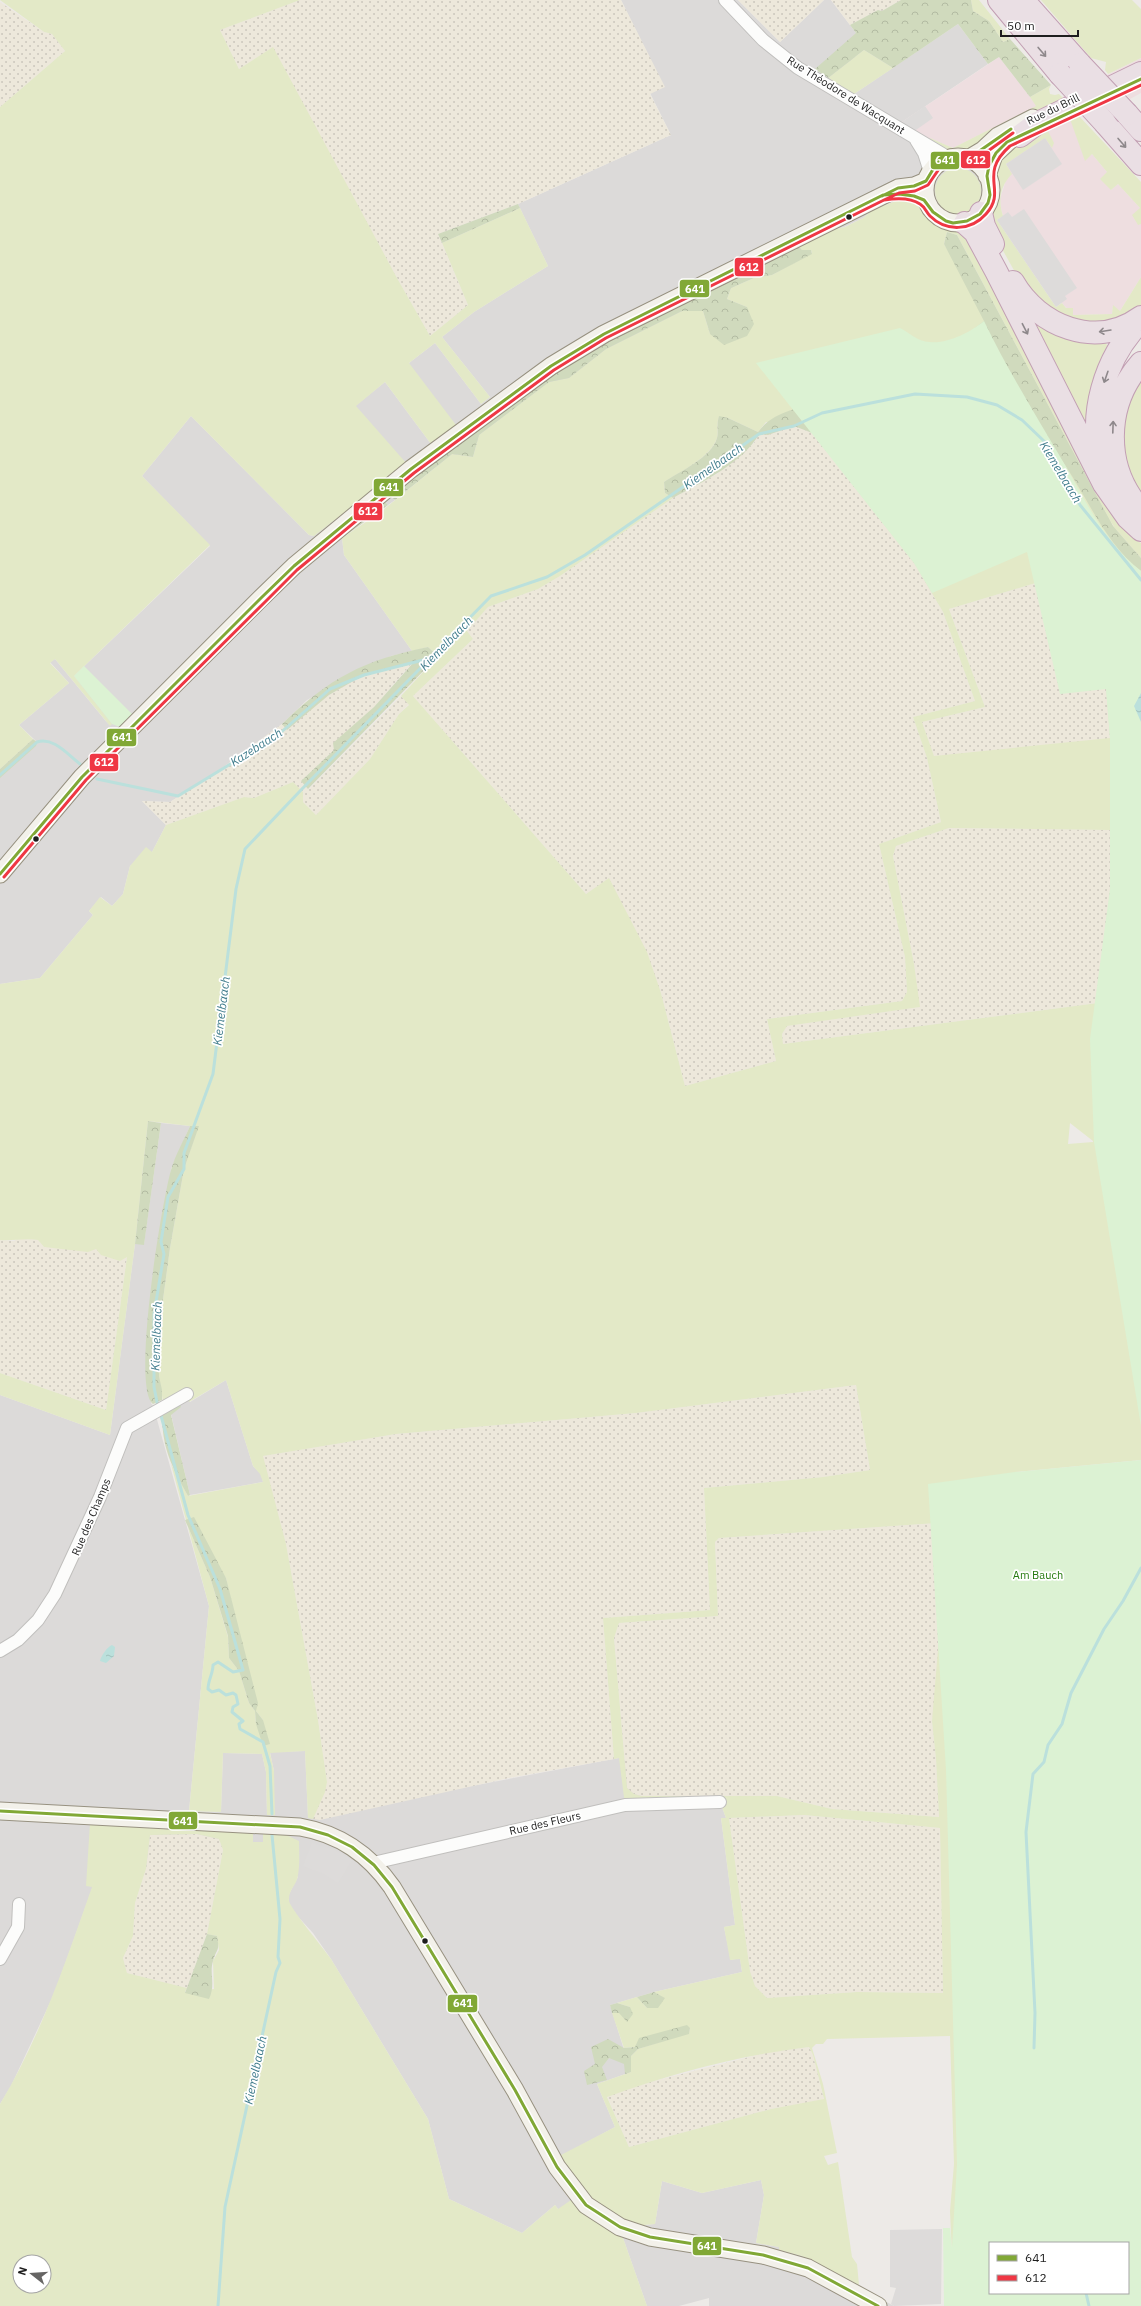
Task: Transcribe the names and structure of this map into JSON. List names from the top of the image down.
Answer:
{
  "streets": {
    "main road": ["Rue du Brill"],
    "street": ["Rue Théodore de Wacquant", "Rue des Champs", "Rue des Fleurs"]
  },
  "crossings": [
    ["Rue Théodore de Wacquant", "Rue du Brill"]
  ],
  "water": ["Kiemelbaach", "Kazebaach"],
  "parks": ["Am Bauch"],
  "lines": ["transit line 641", "transit line 612"],
  "legend": ["641", "612"],
  "scale_bar": "50 m",
  "north": "left"
}
